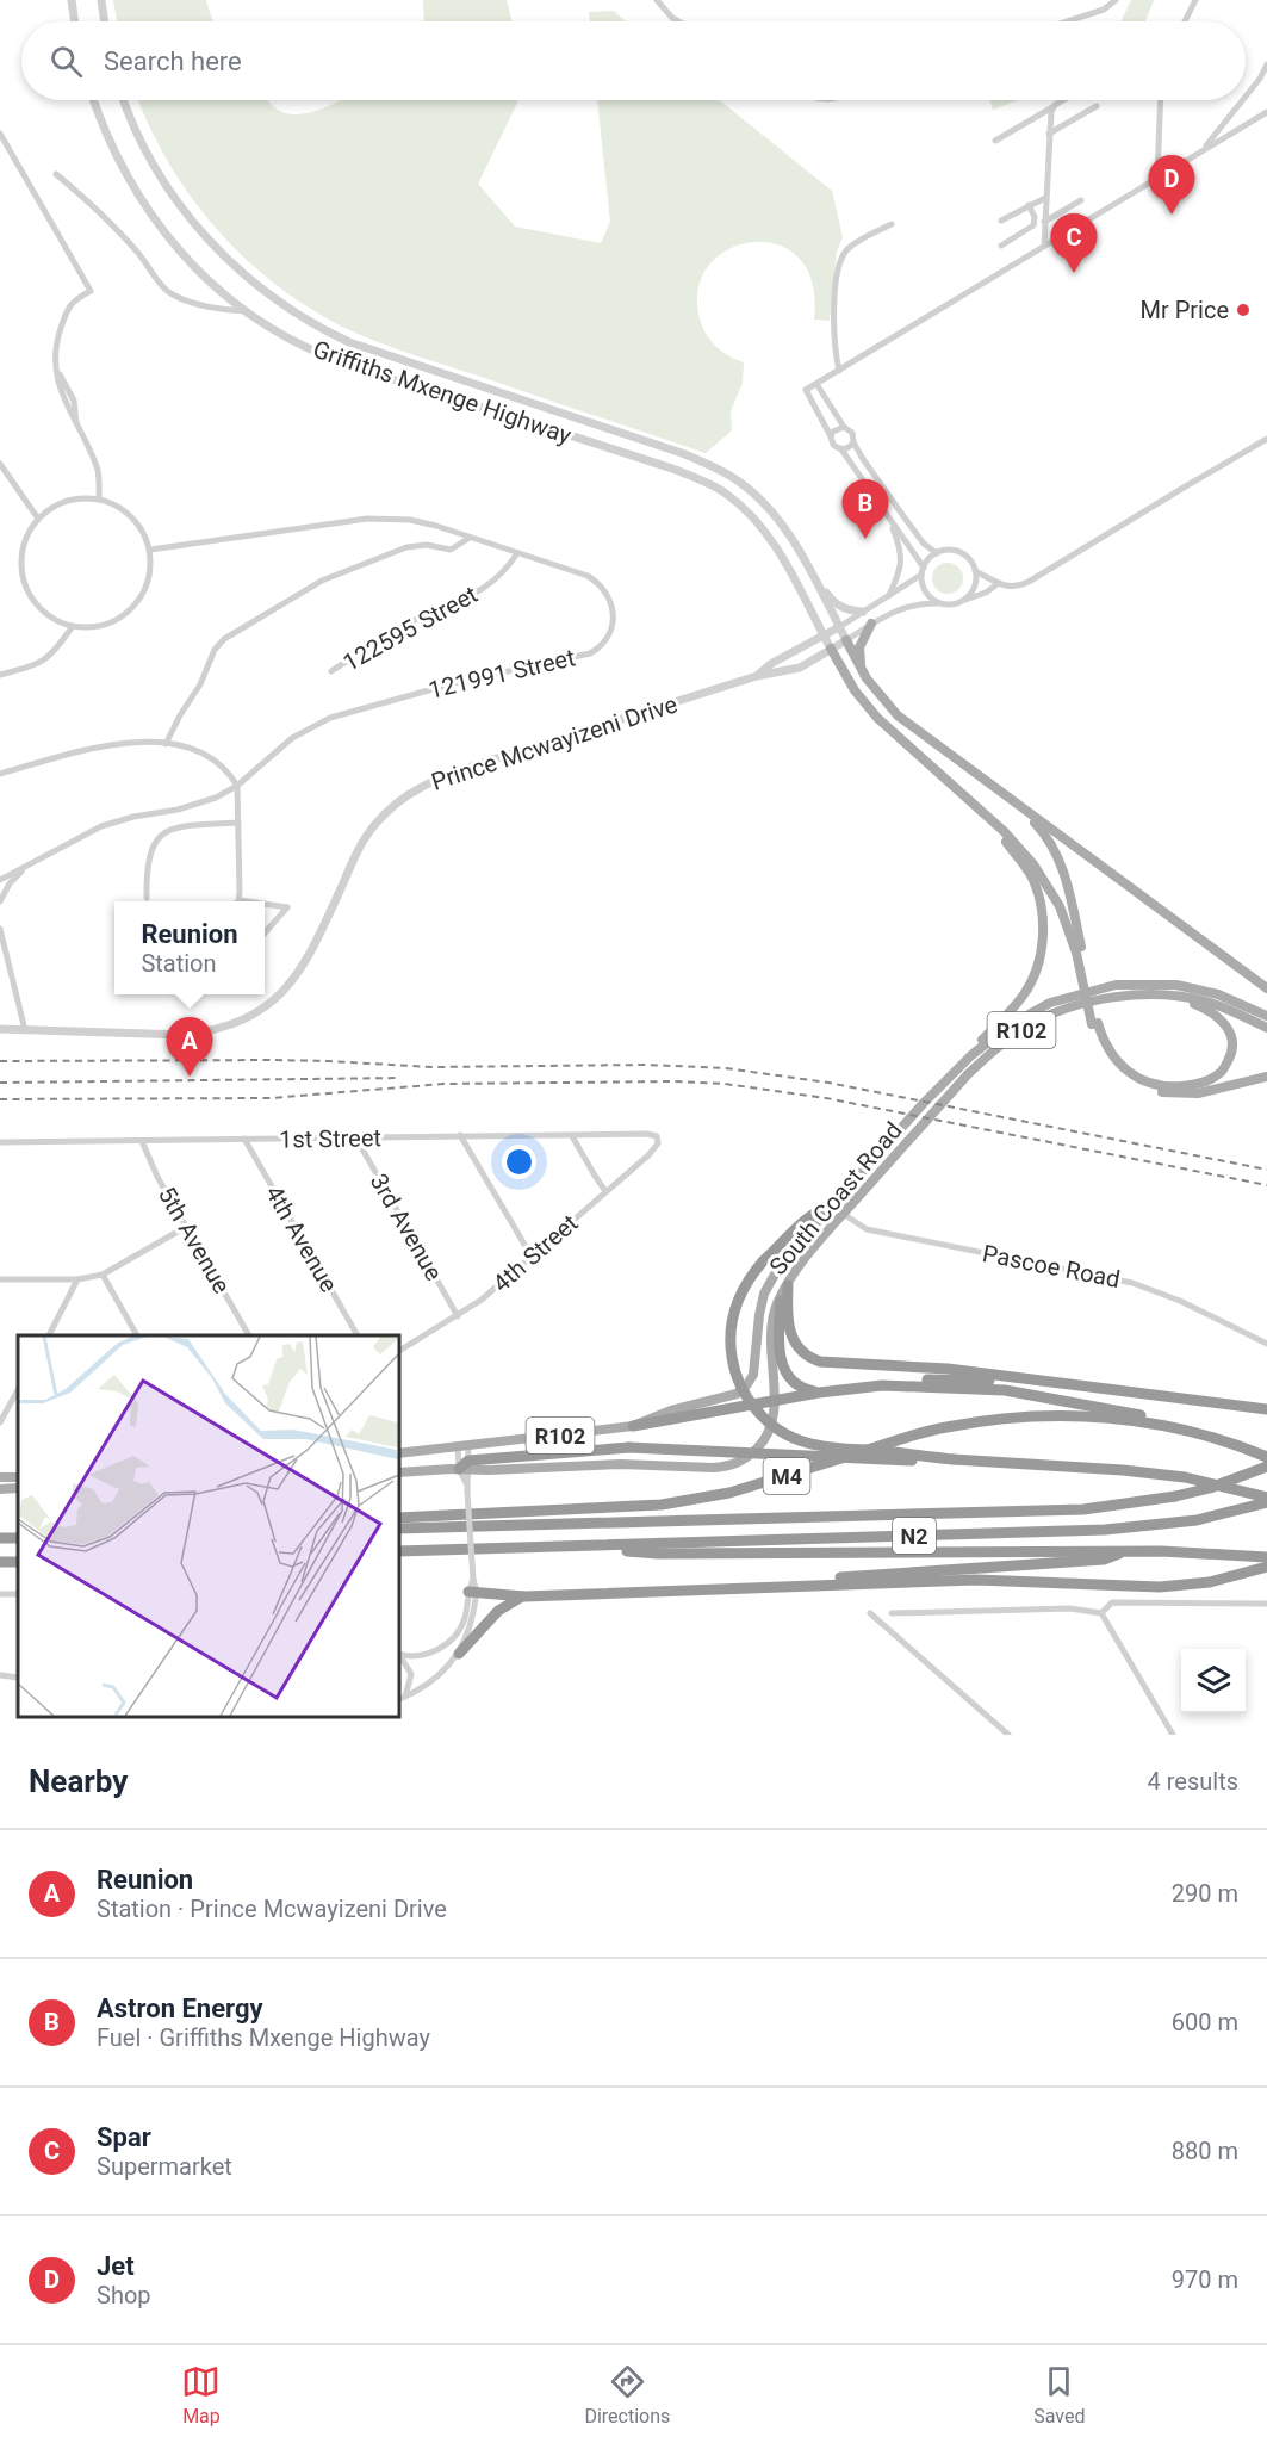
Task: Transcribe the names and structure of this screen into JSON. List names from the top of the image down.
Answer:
{
  "streets": {
    "highway": ["M4", "N2"],
    "main road": ["R102", "South Coast Road"],
    "street": [
      "Griffiths Mxenge Highway",
      "122595 Street",
      "121991 Street",
      "Prince Mcwayizeni Drive",
      "1st Street",
      "3rd Avenue",
      "4th Avenue",
      "5th Avenue",
      "4th Street",
      "Pascoe Road"
    ]
  },
  "crossings": [
    ["Griffiths Mxenge Highway", "Prince Mcwayizeni Drive"],
    ["122595 Street", "121991 Street"],
    ["1st Street", "3rd Avenue"],
    ["1st Street", "4th Avenue"],
    ["1st Street", "5th Avenue"],
    ["1st Street", "4th Street"],
    ["South Coast Road", "Pascoe Road"],
    ["3rd Avenue", "4th Street"]
  ],
  "places": ["Mr Price"],
  "page": {
    "search": "Search here",
    "pins": [
      "D",
      "C",
      "B",
      "A"
    ],
    "popup": ["Reunion", "Station"],
    "heading": ["Nearby", "4 results"],
    "list": [
      {
        "mark": "A",
        "name": "Reunion",
        "note": "Station · Prince Mcwayizeni Drive",
        "value": "290 m"
      },
      {
        "mark": "B",
        "name": "Astron Energy",
        "note": "Fuel · Griffiths Mxenge Highway",
        "value": "600 m"
      },
      {
        "mark": "C",
        "name": "Spar",
        "note": "Supermarket",
        "value": "880 m"
      },
      {
        "mark": "D",
        "name": "Jet",
        "note": "Shop",
        "value": "970 m"
      }
    ],
    "nav": ["Map", "Directions", "Saved"]
  }
}
